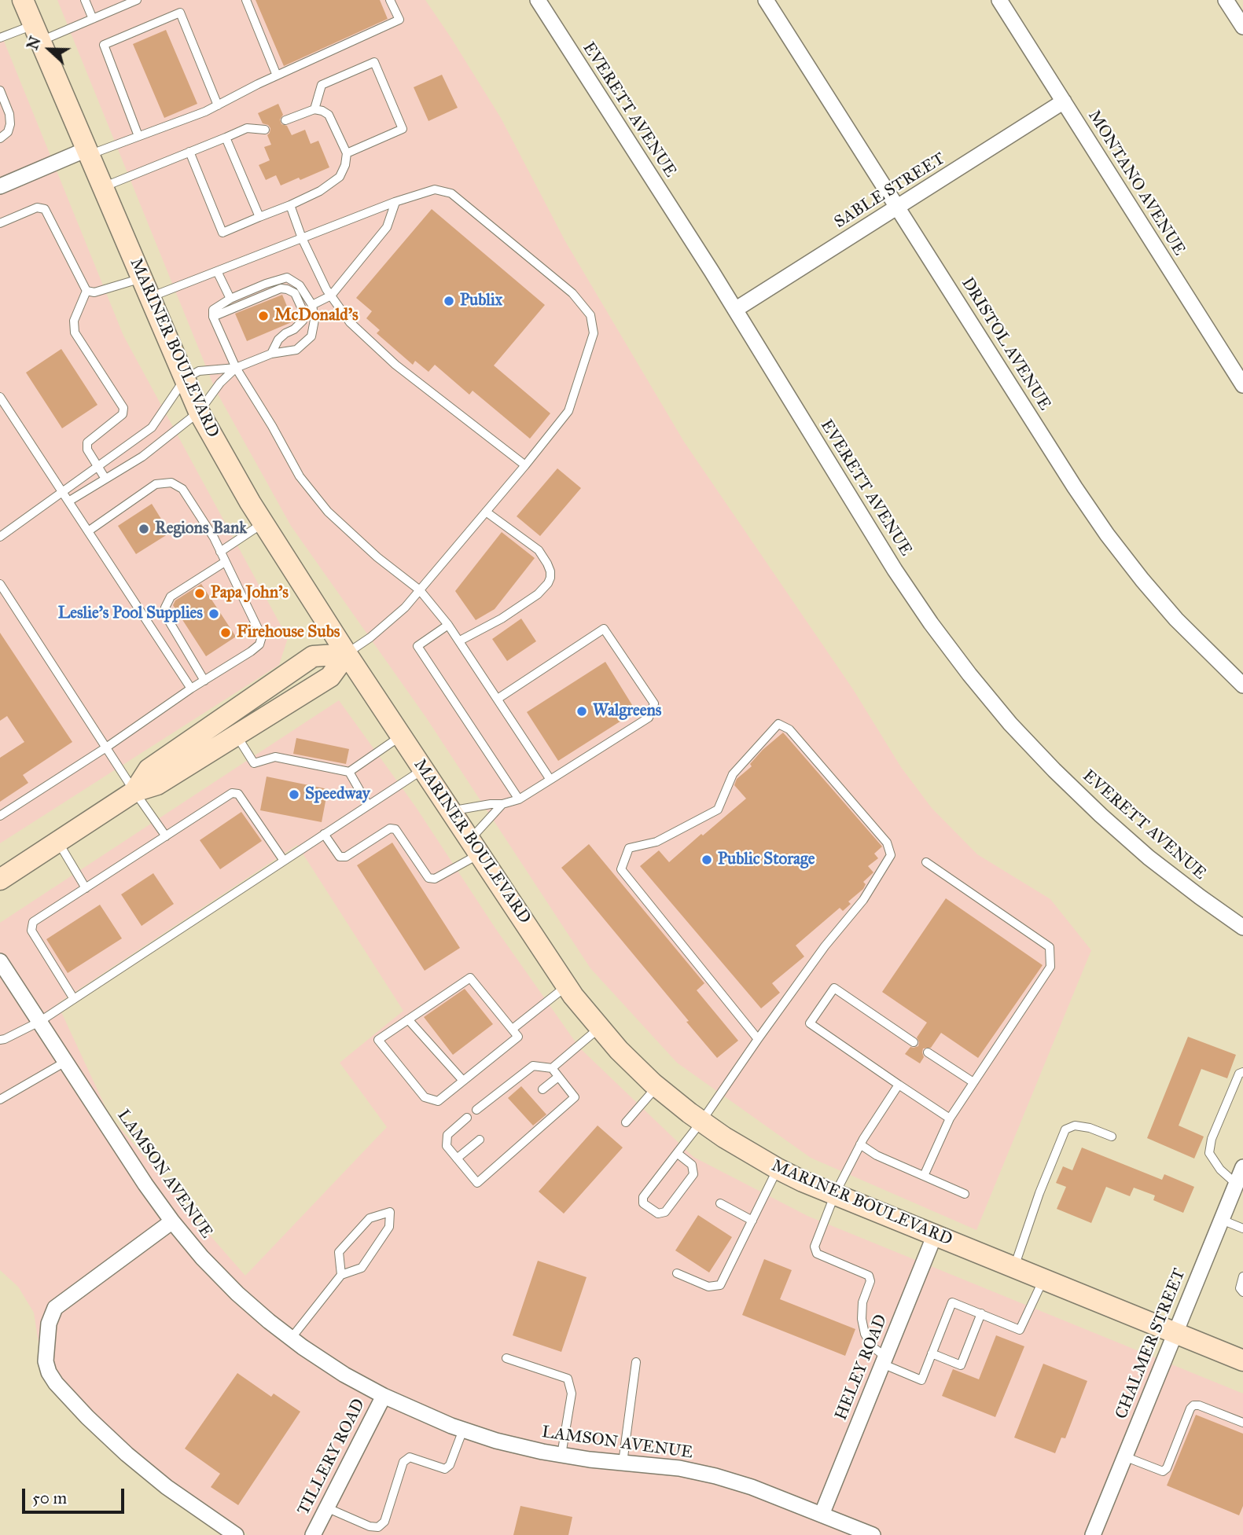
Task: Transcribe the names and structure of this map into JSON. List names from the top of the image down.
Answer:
{
  "streets": {
    "main road": ["MARINER BOULEVARD"],
    "street": [
      "EVERETT AVENUE",
      "MONTANO AVENUE",
      "SABLE STREET",
      "DRISTOL AVENUE",
      "LAMSON AVENUE",
      "CHALMER STREET",
      "HELEY ROAD",
      "TILLERY ROAD"
    ]
  },
  "crossings": [
    ["EVERETT AVENUE", "SABLE STREET"],
    ["MONTANO AVENUE", "SABLE STREET"],
    ["SABLE STREET", "DRISTOL AVENUE"],
    ["MARINER BOULEVARD", "CHALMER STREET"],
    ["MARINER BOULEVARD", "HELEY ROAD"],
    ["LAMSON AVENUE", "HELEY ROAD"],
    ["LAMSON AVENUE", "TILLERY ROAD"]
  ],
  "places": [
    "Publix",
    "McDonald's",
    "Regions Bank",
    "Papa John's",
    "Leslie's Pool Supplies",
    "Firehouse Subs",
    "Walgreens",
    "Speedway",
    "Public Storage"
  ],
  "scale_bar": "50 m",
  "north": "left"
}
